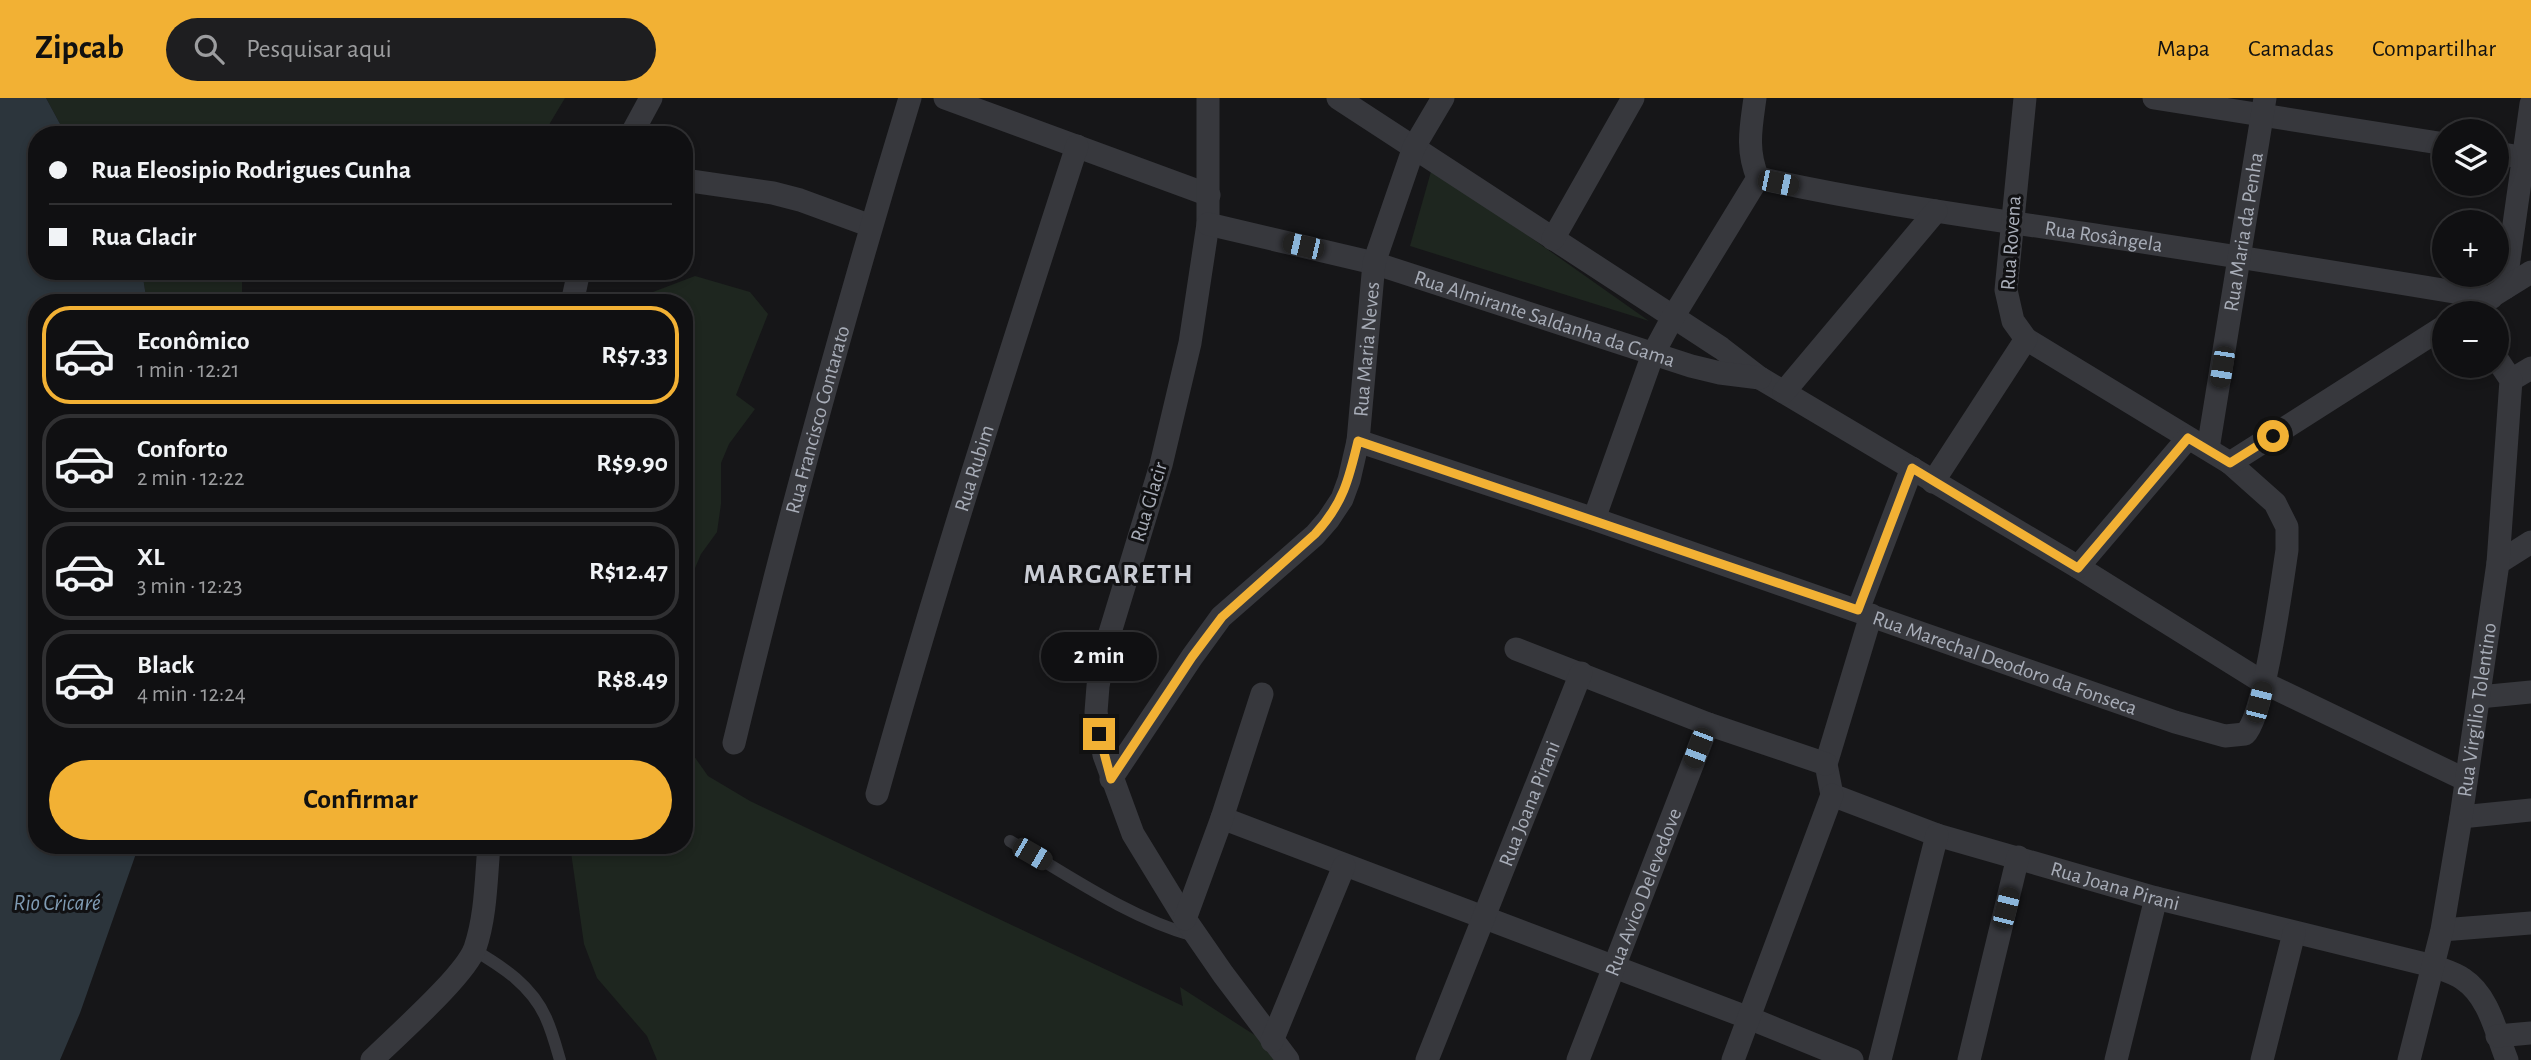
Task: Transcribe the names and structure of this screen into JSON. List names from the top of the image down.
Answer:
{
  "streets": {
    "street": [
      "Rua Maria da Penha",
      "Rua Rosângela",
      "Rua Rovena",
      "Rua Almirante Saldanha da Gama",
      "Rua Maria Neves",
      "Rua Francisco Contarato",
      "Rua Rubim",
      "Rua Glacir",
      "Rua Marechal Deodoro da Fonseca",
      "Rua Virgilio Tolentino",
      "Rua Joana Pirani",
      "Rua Avico Delevedove"
    ]
  },
  "crossings": [
    ["Rua Maria da Penha", "Rua Rosângela"],
    ["Rua Rosângela", "Rua Rovena"],
    ["Rua Almirante Saldanha da Gama", "Rua Maria Neves"],
    ["Rua Almirante Saldanha da Gama", "Rua Glacir"],
    ["Rua Almirante Saldanha da Gama", "Rua Marechal Deodoro da Fonseca"],
    ["Rua Almirante Saldanha da Gama", "Rua Virgilio Tolentino"],
    ["Rua Maria Neves", "Rua Glacir"],
    ["Rua Maria Neves", "Rua Marechal Deodoro da Fonseca"],
    ["Rua Virgilio Tolentino", "Rua Joana Pirani"]
  ],
  "districts": ["MARGARETH"],
  "water": ["Rio Cricaré"],
  "page": {
    "header": "Zipcab",
    "search": "Pesquisar aqui",
    "nav": ["Mapa", "Camadas", "Compartilhar"],
    "map_buttons": ["+", "−"],
    "banner": ["Rua Eleosipio Rodrigues Cunha", "Rua Glacir"],
    "list": [
      {
        "name": "Econômico",
        "note": "1 min · 12:21",
        "value": "R$7.33"
      },
      {
        "name": "Conforto",
        "note": "2 min · 12:22",
        "value": "R$9.90"
      },
      {
        "name": "XL",
        "note": "3 min · 12:23",
        "value": "R$12.47"
      },
      {
        "name": "Black",
        "note": "4 min · 12:24",
        "value": "R$8.49"
      }
    ],
    "bubble": "2 min",
    "buttons": "Confirmar"
  }
}
